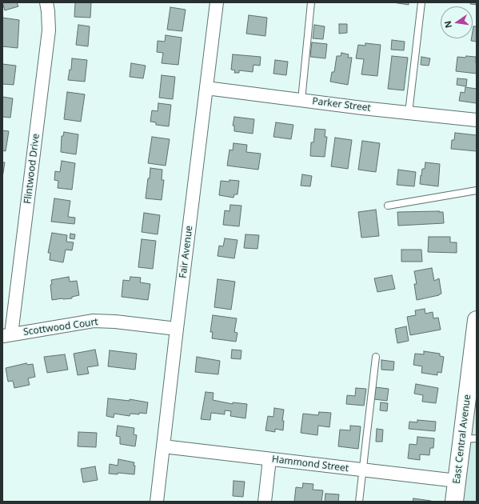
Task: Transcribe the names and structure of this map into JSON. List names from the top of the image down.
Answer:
{
  "streets": {
    "main road": ["East Central Avenue"],
    "street": [
      "Parker Street",
      "Flintwood Drive",
      "Fair Avenue",
      "Scottwood Court",
      "Hammond Street"
    ]
  },
  "crossings": [
    ["Parker Street", "Fair Avenue"],
    ["Flintwood Drive", "Scottwood Court"],
    ["Fair Avenue", "Scottwood Court"],
    ["Fair Avenue", "Hammond Street"],
    ["East Central Avenue", "Hammond Street"]
  ],
  "north": "left"
}
